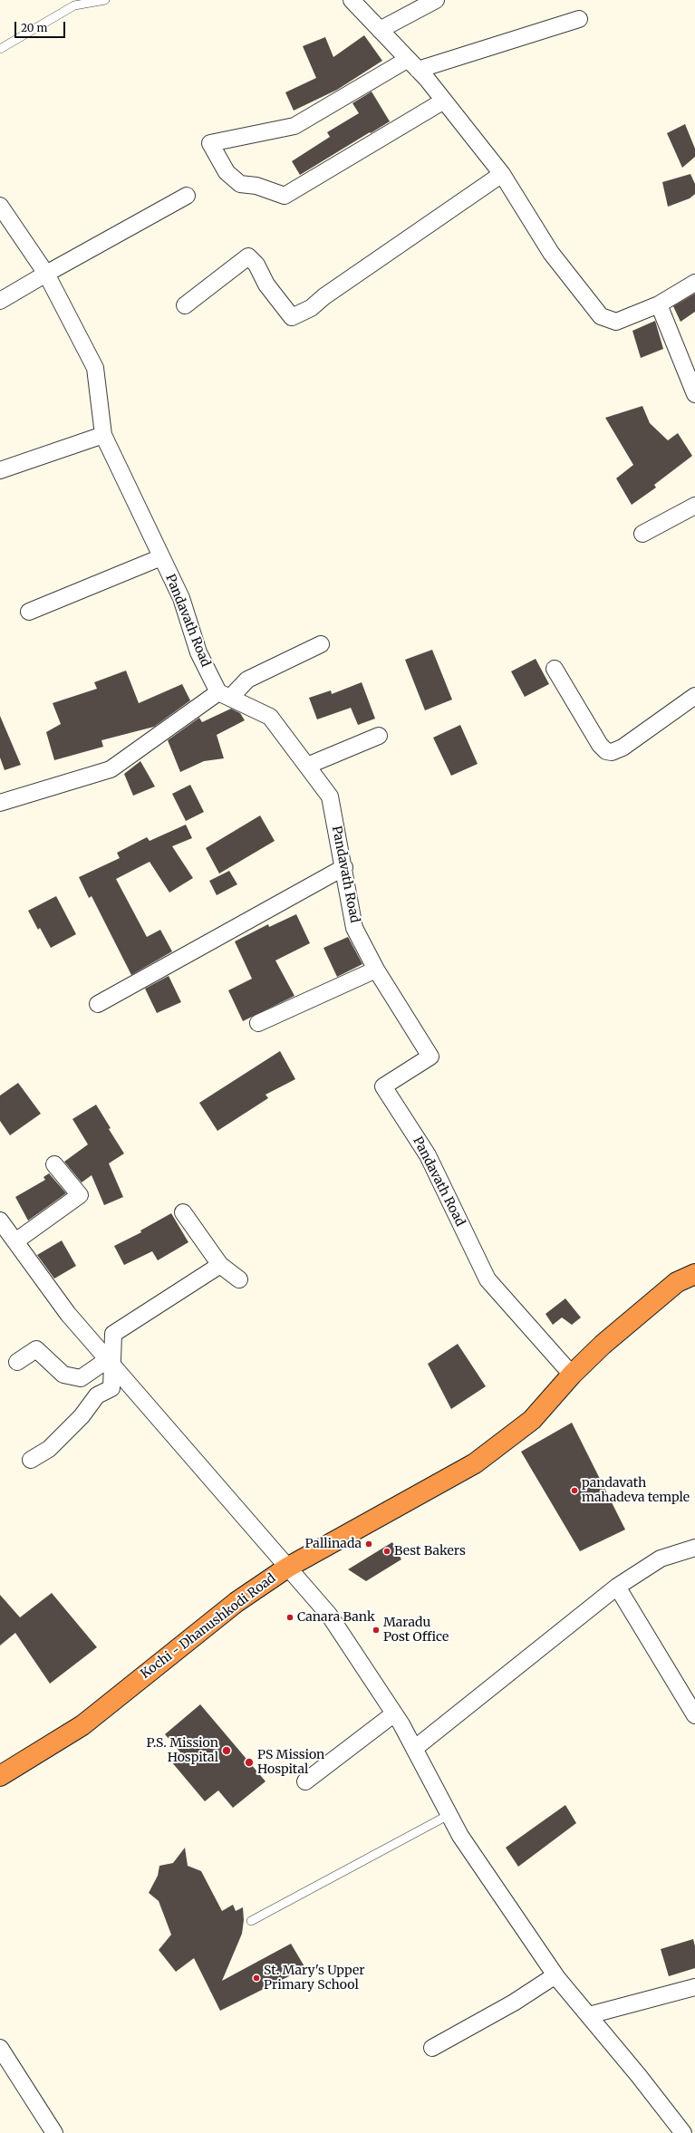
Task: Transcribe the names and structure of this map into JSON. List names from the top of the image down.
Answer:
{
  "streets": {
    "highway": ["Kochi - Dhanushkodi Road"],
    "street": ["Pandavath Road"]
  },
  "crossings": [
    ["Pandavath Road", "Kochi - Dhanushkodi Road"]
  ],
  "places": [
    "pandavath mahadeva temple",
    "Pallinada",
    "Best Bakers",
    "Canara Bank",
    "Maradu Post Office",
    "P.S. Mission Hospital",
    "PS Mission Hospital",
    "St. Mary's Upper Primary School"
  ],
  "scale_bar": "20 m"
}
